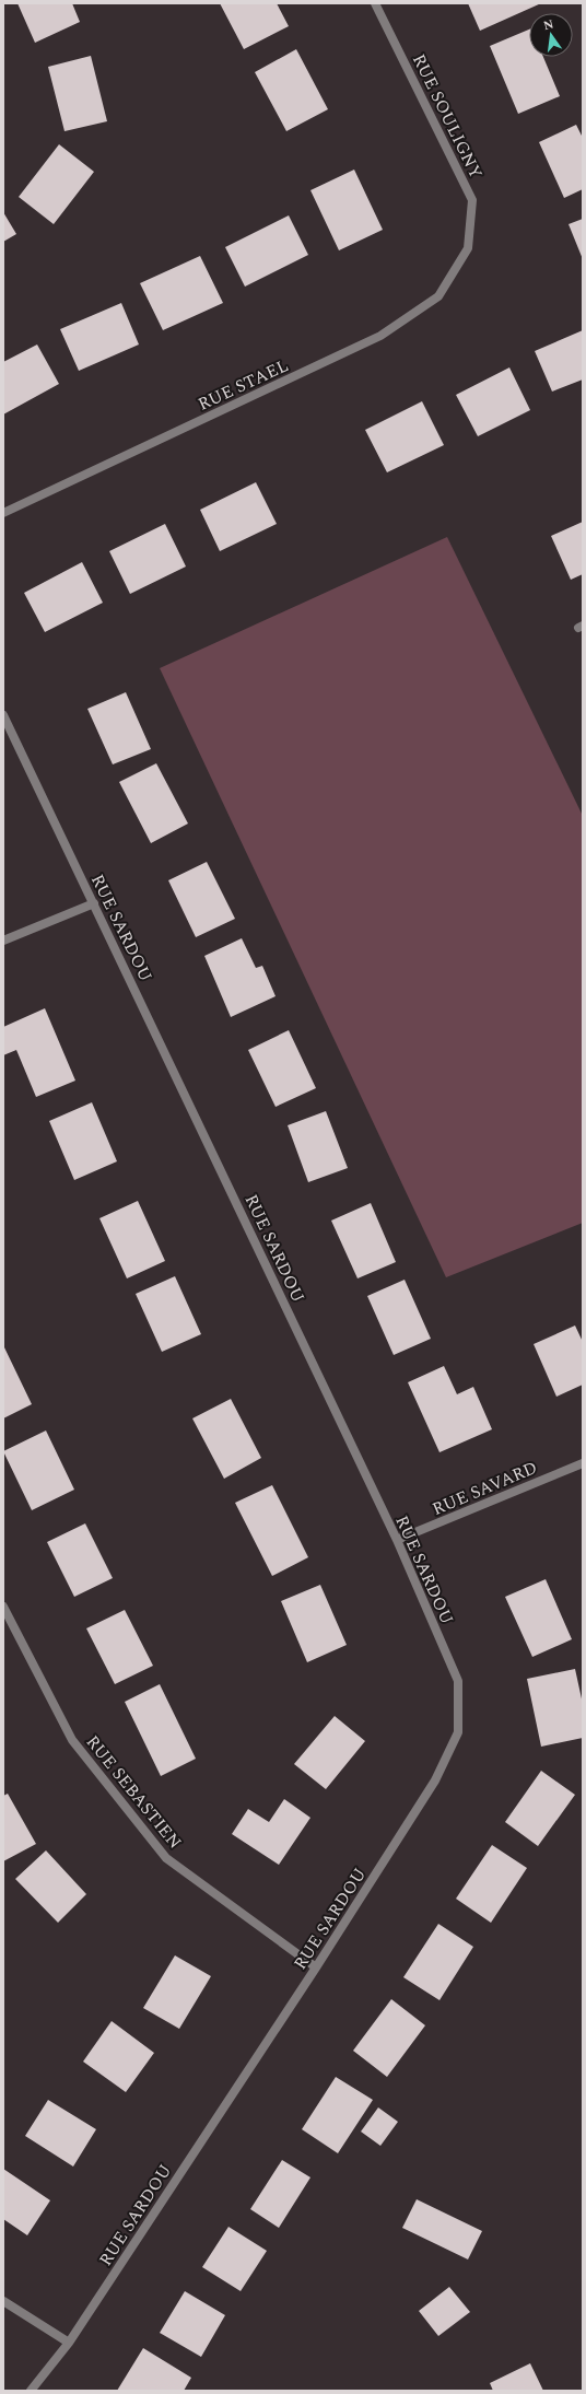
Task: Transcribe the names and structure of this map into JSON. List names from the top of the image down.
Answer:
{
  "streets": {
    "street": [
      "RUE SOULIGNY",
      "RUE STAEL",
      "RUE SARDOU",
      "RUE SAVARD",
      "RUE SEBASTIEN"
    ]
  },
  "crossings": [
    ["RUE SOULIGNY", "RUE STAEL"],
    ["RUE SARDOU", "RUE SAVARD"],
    ["RUE SARDOU", "RUE SEBASTIEN"]
  ],
  "north": "top"
}
